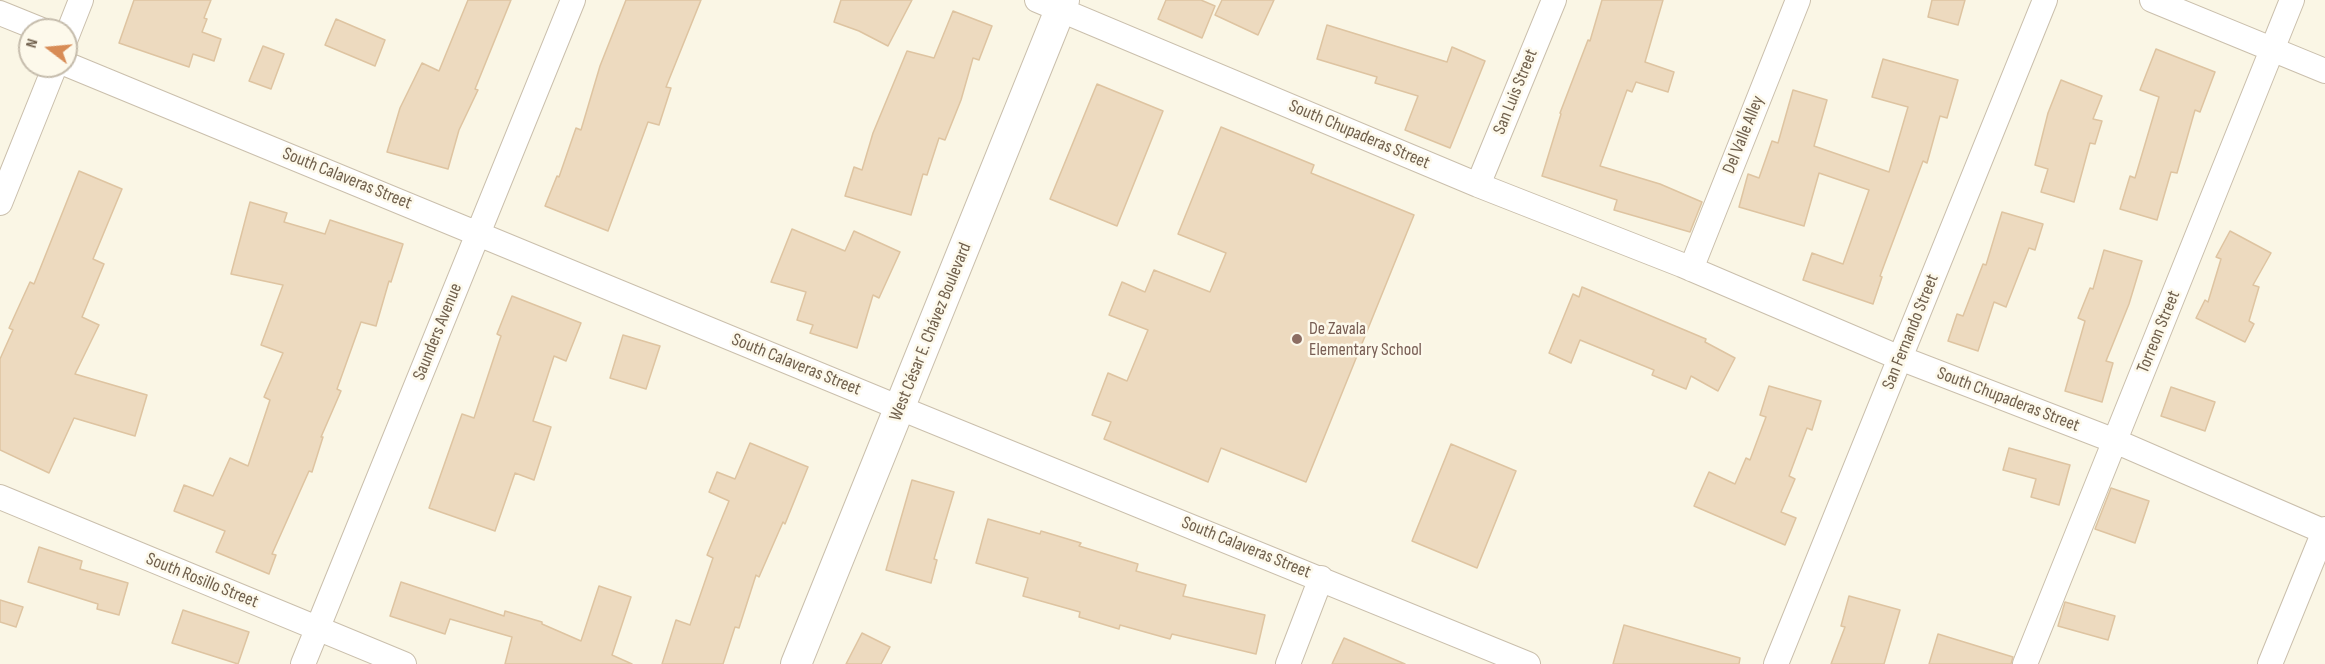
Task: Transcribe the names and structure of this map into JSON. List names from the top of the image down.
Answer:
{
  "streets": {
    "street": [
      "San Luis Street",
      "South Chupaderas Street",
      "Del Valle Alley",
      "South Calaveras Street",
      "Saunders Avenue",
      "West César E. Chávez Boulevard",
      "San Fernando Street",
      "Torreon Street",
      "South Rosillo Street"
    ]
  },
  "crossings": [
    ["San Luis Street", "South Chupaderas Street"],
    ["South Chupaderas Street", "Del Valle Alley"],
    ["South Chupaderas Street", "West César E. Chávez Boulevard"],
    ["South Chupaderas Street", "San Fernando Street"],
    ["South Chupaderas Street", "Torreon Street"],
    ["South Calaveras Street", "Saunders Avenue"],
    ["South Calaveras Street", "West César E. Chávez Boulevard"],
    ["Saunders Avenue", "South Rosillo Street"]
  ],
  "places": ["De Zavala Elementary School"],
  "north": "left"
}
